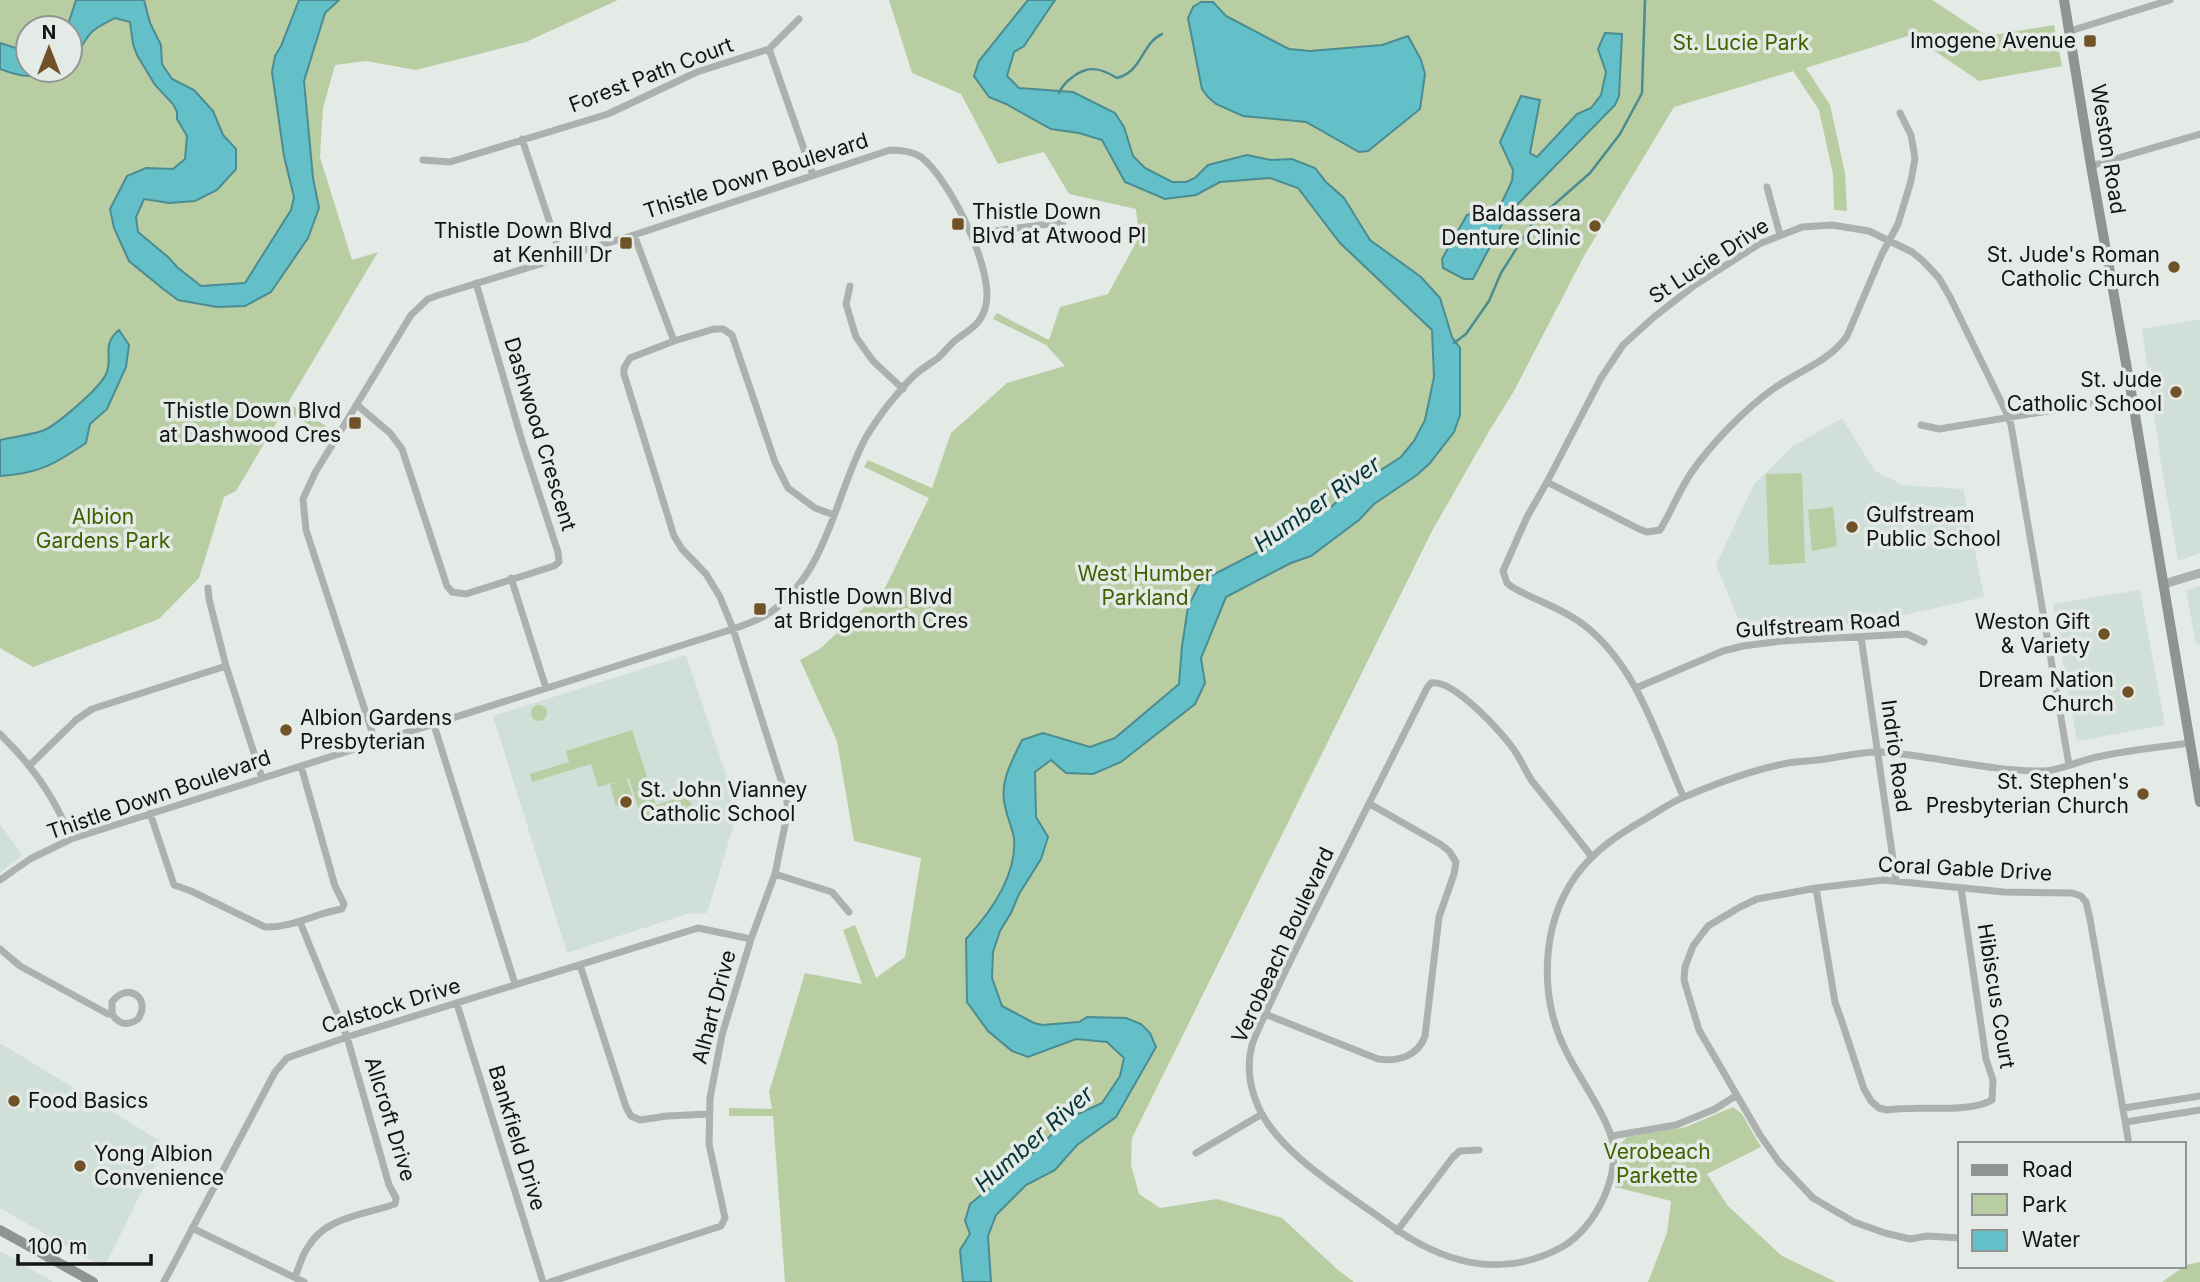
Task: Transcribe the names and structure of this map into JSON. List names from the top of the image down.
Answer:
{
  "streets": {
    "main road": ["Weston Road"],
    "street": [
      "Forest Path Court",
      "Thistle Down Boulevard",
      "St Lucie Drive",
      "Dashwood Crescent",
      "Gulfstream Road",
      "Indrio Road",
      "Coral Gable Drive",
      "Verobeach Boulevard",
      "Hibiscus Court",
      "Calstock Drive",
      "Alhart Drive",
      "Allcroft Drive",
      "Bankfield Drive"
    ]
  },
  "crossings": [
    ["Weston Road", "Verobeach Boulevard"],
    ["Thistle Down Boulevard", "Dashwood Crescent"],
    ["Thistle Down Boulevard", "Alhart Drive"],
    ["St Lucie Drive", "Gulfstream Road"],
    ["St Lucie Drive", "Verobeach Boulevard"],
    ["Gulfstream Road", "Indrio Road"],
    ["Indrio Road", "Coral Gable Drive"],
    ["Indrio Road", "Verobeach Boulevard"],
    ["Coral Gable Drive", "Hibiscus Court"],
    ["Calstock Drive", "Alhart Drive"],
    ["Calstock Drive", "Allcroft Drive"],
    ["Calstock Drive", "Bankfield Drive"]
  ],
  "water": ["Humber River"],
  "parks": [
    "St. Lucie Park",
    "Albion Gardens Park",
    "West Humber Parkland",
    "Verobeach Parkette"
  ],
  "places": {
    "transit": [
      "Imogene Avenue",
      "Thistle Down Blvd at Atwood Pl",
      "Thistle Down Blvd at Kenhill Dr",
      "Thistle Down Blvd at Dashwood Cres",
      "Thistle Down Blvd at Bridgenorth Cres"
    ],
    "other": [
      "Baldassera Denture Clinic",
      "St. Jude's Roman Catholic Church",
      "St. Jude Catholic School",
      "Gulfstream Public School",
      "Weston Gift & Variety",
      "Dream Nation Church",
      "Albion Gardens Presbyterian",
      "St. Stephen's Presbyterian Church",
      "St. John Vianney Catholic School",
      "Food Basics",
      "Yong Albion Convenience"
    ]
  },
  "legend": ["Road", "Park", "Water"],
  "scale_bar": "100 m",
  "north": "top"
}
